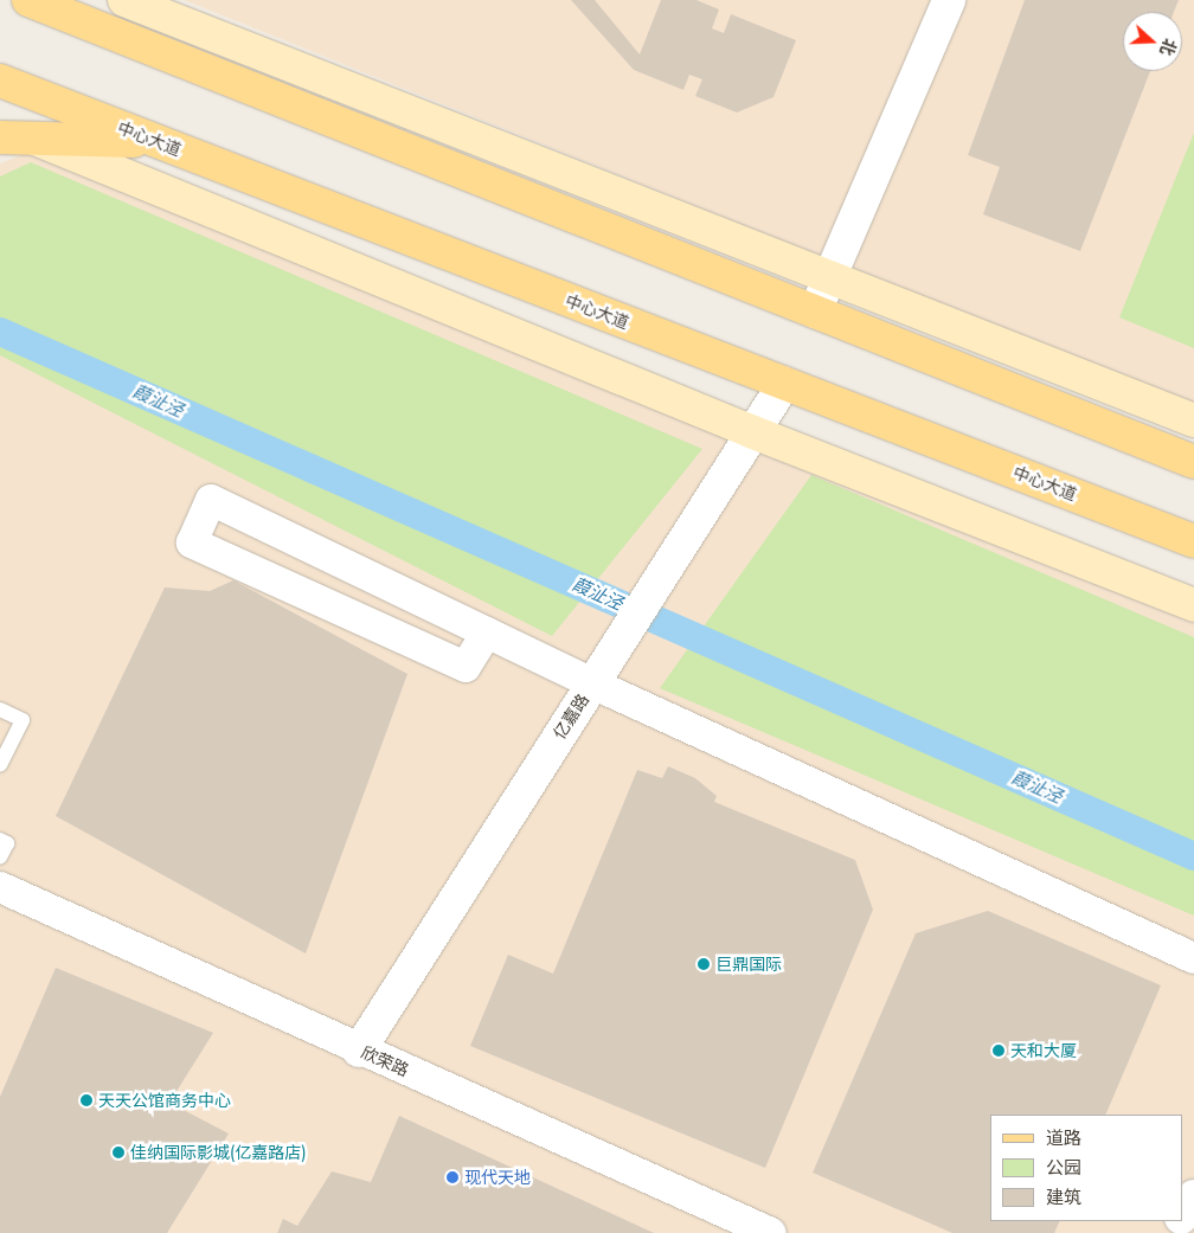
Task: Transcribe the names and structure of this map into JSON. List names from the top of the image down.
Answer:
{
  "streets": {
    "main road": ["中心大道"],
    "street": ["亿嘉路", "欣荣路"]
  },
  "crossings": [
    ["中心大道", "亿嘉路"],
    ["亿嘉路", "欣荣路"]
  ],
  "water": ["葭沚泾"],
  "places": [
    "巨鼎国际",
    "天和大厦",
    "天天公馆商务中心",
    "佳纳国际影城(亿嘉路店)",
    "现代天地"
  ],
  "legend": ["道路", "公园", "建筑"],
  "north": "right"
}
